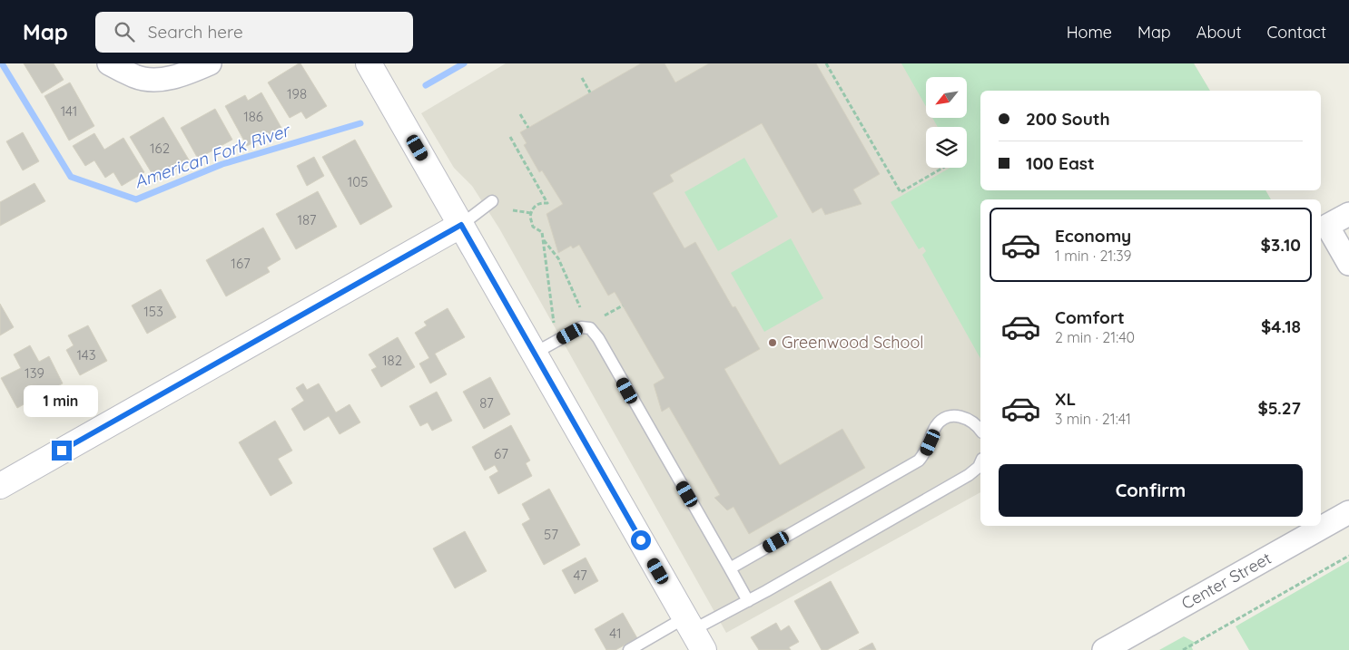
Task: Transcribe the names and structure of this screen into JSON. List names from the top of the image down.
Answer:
{
  "streets": {
    "street": ["Center Street"]
  },
  "water": ["American Fork River"],
  "places": ["Greenwood School"],
  "house_numbers": [
    "198",
    "141",
    "186",
    "162",
    "105",
    "187",
    "167",
    "153",
    "143",
    "182",
    "139",
    "87",
    "67",
    "57",
    "47",
    "41"
  ],
  "north": "bottom left",
  "page": {
    "header": "Map",
    "search": "Search here",
    "nav": [
      "Home",
      "Map",
      "About",
      "Contact"
    ],
    "banner": ["200 South", "100 East"],
    "list": [
      {
        "name": "Economy",
        "note": "1 min · 21:39",
        "value": "$3.10"
      },
      {
        "name": "Comfort",
        "note": "2 min · 21:40",
        "value": "$4.18"
      },
      {
        "name": "XL",
        "note": "3 min · 21:41",
        "value": "$5.27"
      }
    ],
    "bubble": "1 min",
    "buttons": "Confirm"
  }
}
